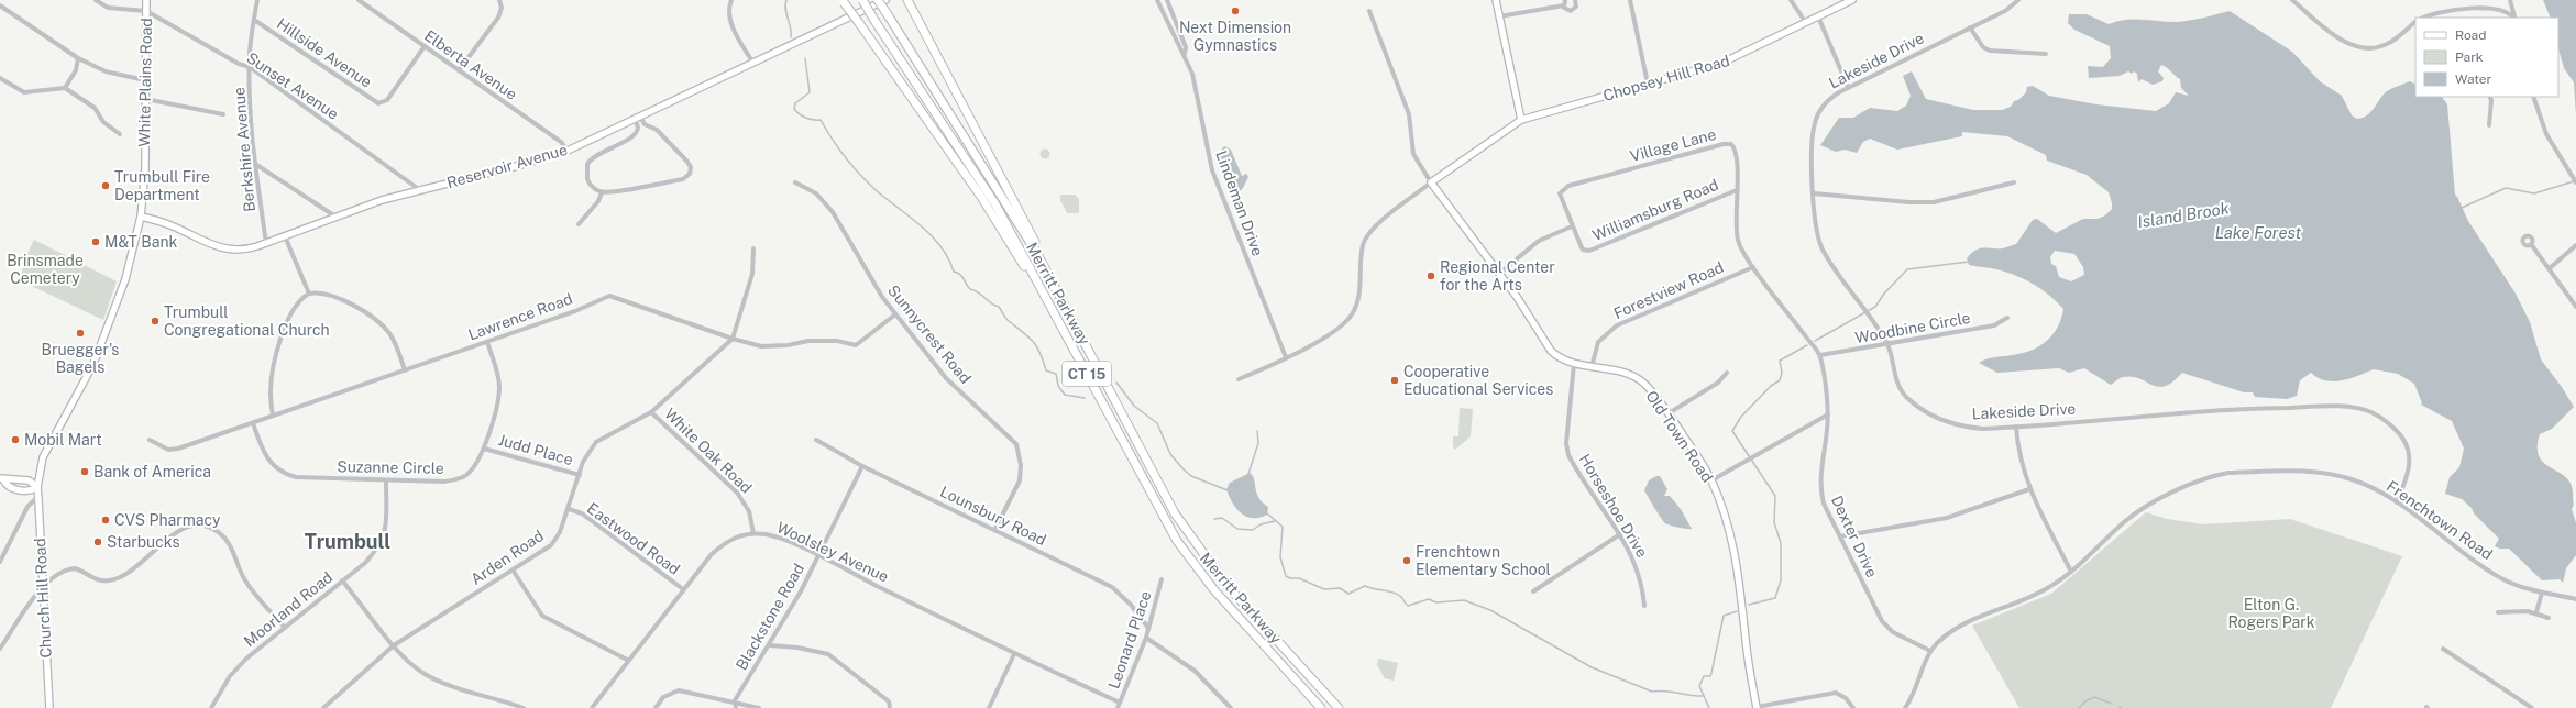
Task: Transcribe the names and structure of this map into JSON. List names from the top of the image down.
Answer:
{
  "streets": {
    "highway": ["Merritt Parkway", "CT 15"],
    "main road": [
      "Chopsey Hill Road",
      "White Plains Road",
      "Reservoir Avenue",
      "Old Town Road",
      "Church Hill Road"
    ],
    "street": [
      "Hillside Avenue",
      "Lakeside Drive",
      "Elberta Avenue",
      "Sunset Avenue",
      "Village Lane",
      "Berkshire Avenue",
      "Lindeman Drive",
      "Williamsburg Road",
      "Forestview Road",
      "Lawrence Road",
      "Woodbine Circle",
      "Sunnycrest Road",
      "Judd Place",
      "White Oak Road",
      "Suzanne Circle",
      "Horseshoe Drive",
      "Lounsbury Road",
      "Frenchtown Road",
      "Dexter Drive",
      "Eastwood Road",
      "Woolsley Avenue",
      "Arden Road",
      "Moorland Road",
      "Blackstone Road",
      "Leonard Place"
    ]
  },
  "crossings": [
    ["Hillside Avenue", "Elberta Avenue"],
    ["Hillside Avenue", "Berkshire Avenue"],
    ["Lakeside Drive", "Woodbine Circle"],
    ["Lakeside Drive", "Frenchtown Road"],
    ["Elberta Avenue", "Reservoir Avenue"],
    ["White Plains Road", "Sunset Avenue"],
    ["White Plains Road", "Reservoir Avenue"],
    ["White Plains Road", "Church Hill Road"],
    ["Sunset Avenue", "Berkshire Avenue"],
    ["Sunset Avenue", "Reservoir Avenue"],
    ["Village Lane", "Williamsburg Road"],
    ["Village Lane", "Forestview Road"],
    ["Village Lane", "Dexter Drive"],
    ["Berkshire Avenue", "Reservoir Avenue"],
    ["Forestview Road", "Old Town Road"],
    ["Forestview Road", "Dexter Drive"],
    ["Lawrence Road", "Sunnycrest Road"],
    ["Lawrence Road", "Suzanne Circle"],
    ["Lawrence Road", "Arden Road"],
    ["Woodbine Circle", "Dexter Drive"],
    ["Sunnycrest Road", "Lounsbury Road"],
    ["Old Town Road", "Horseshoe Drive"],
    ["Judd Place", "Suzanne Circle"],
    ["Judd Place", "Arden Road"],
    ["White Oak Road", "Woolsley Avenue"],
    ["White Oak Road", "Arden Road"],
    ["Suzanne Circle", "Moorland Road"],
    ["Lounsbury Road", "Blackstone Road"],
    ["Lounsbury Road", "Leonard Place"],
    ["Frenchtown Road", "Dexter Drive"],
    ["Eastwood Road", "Woolsley Avenue"],
    ["Eastwood Road", "Arden Road"],
    ["Woolsley Avenue", "Blackstone Road"],
    ["Woolsley Avenue", "Leonard Place"]
  ],
  "districts": ["Trumbull"],
  "water": ["Island Brook", "Lake Forest"],
  "parks": ["Brinsmade Cemetery", "Elton G. Rogers Park"],
  "places": [
    "Next Dimension Gymnastics",
    "Trumbull Fire Department",
    "M&T Bank",
    "Regional Center for the Arts",
    "Trumbull Congregational Church",
    "Bruegger's Bagels",
    "Cooperative Educational Services",
    "Mobil Mart",
    "Bank of America",
    "CVS Pharmacy",
    "Starbucks",
    "Frenchtown Elementary School"
  ],
  "legend": ["Road", "Park", "Water"]
}
